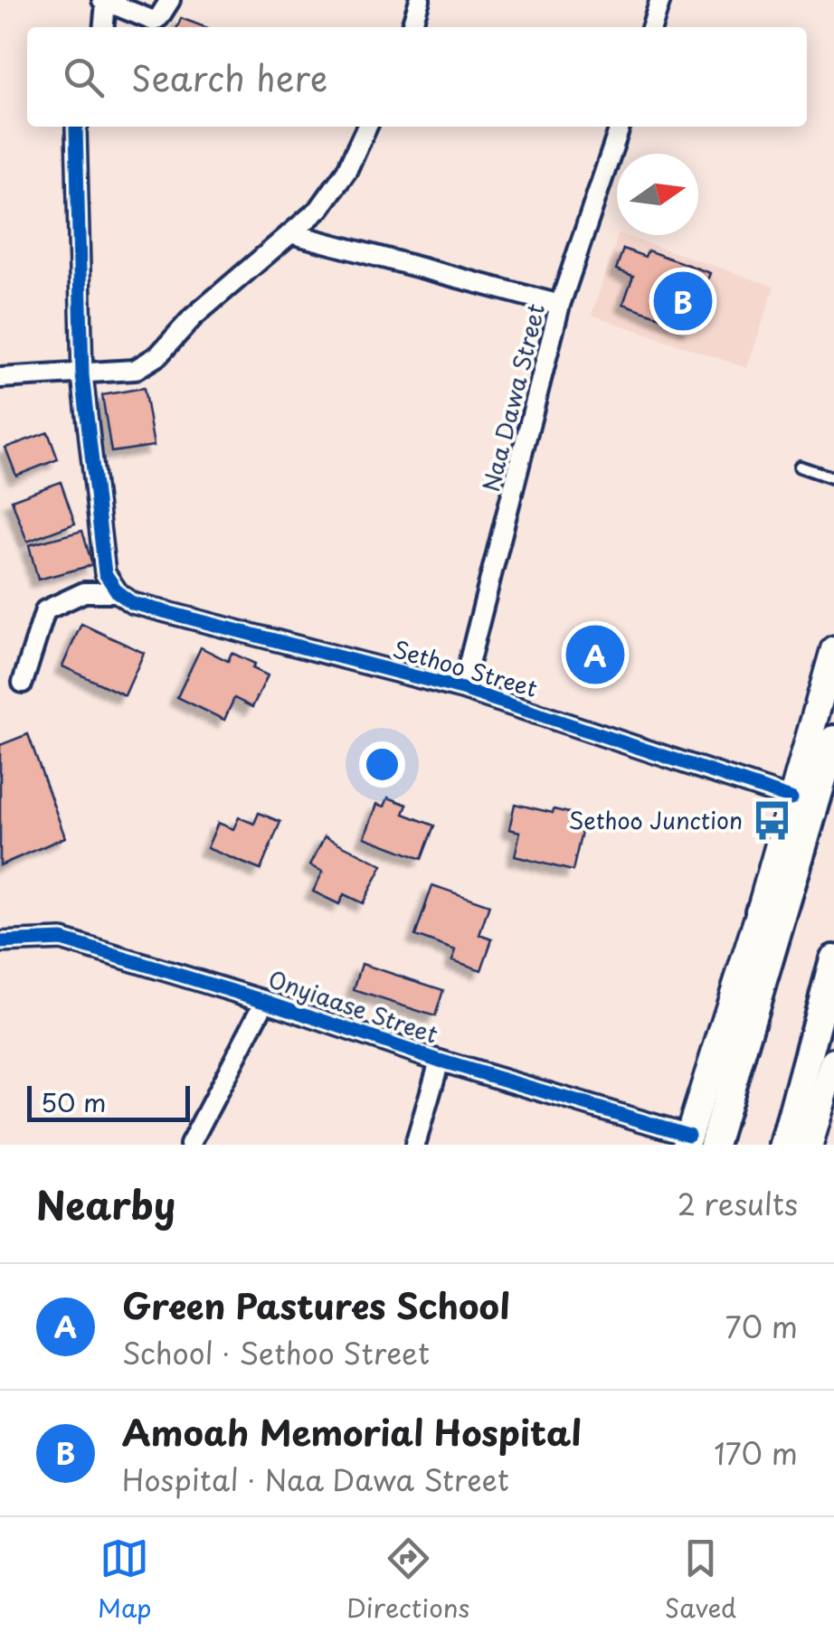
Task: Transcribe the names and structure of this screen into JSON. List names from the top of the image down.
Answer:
{
  "streets": {
    "street": ["Naa Dawa Street", "Sethoo Street", "Onyiaase Street"]
  },
  "crossings": [
    ["Naa Dawa Street", "Sethoo Street"]
  ],
  "places": {
    "bus stop": ["Sethoo Junction"]
  },
  "scale_bar": "50 m",
  "north": "right",
  "page": {
    "search": "Search here",
    "pins": ["B", "A"],
    "scale": "50 m",
    "heading": ["Nearby", "2 results"],
    "list": [
      {
        "mark": "A",
        "name": "Green Pastures School",
        "note": "School · Sethoo Street",
        "value": "70 m"
      },
      {
        "mark": "B",
        "name": "Amoah Memorial Hospital",
        "note": "Hospital · Naa Dawa Street",
        "value": "170 m"
      }
    ],
    "nav": ["Map", "Directions", "Saved"]
  }
}
